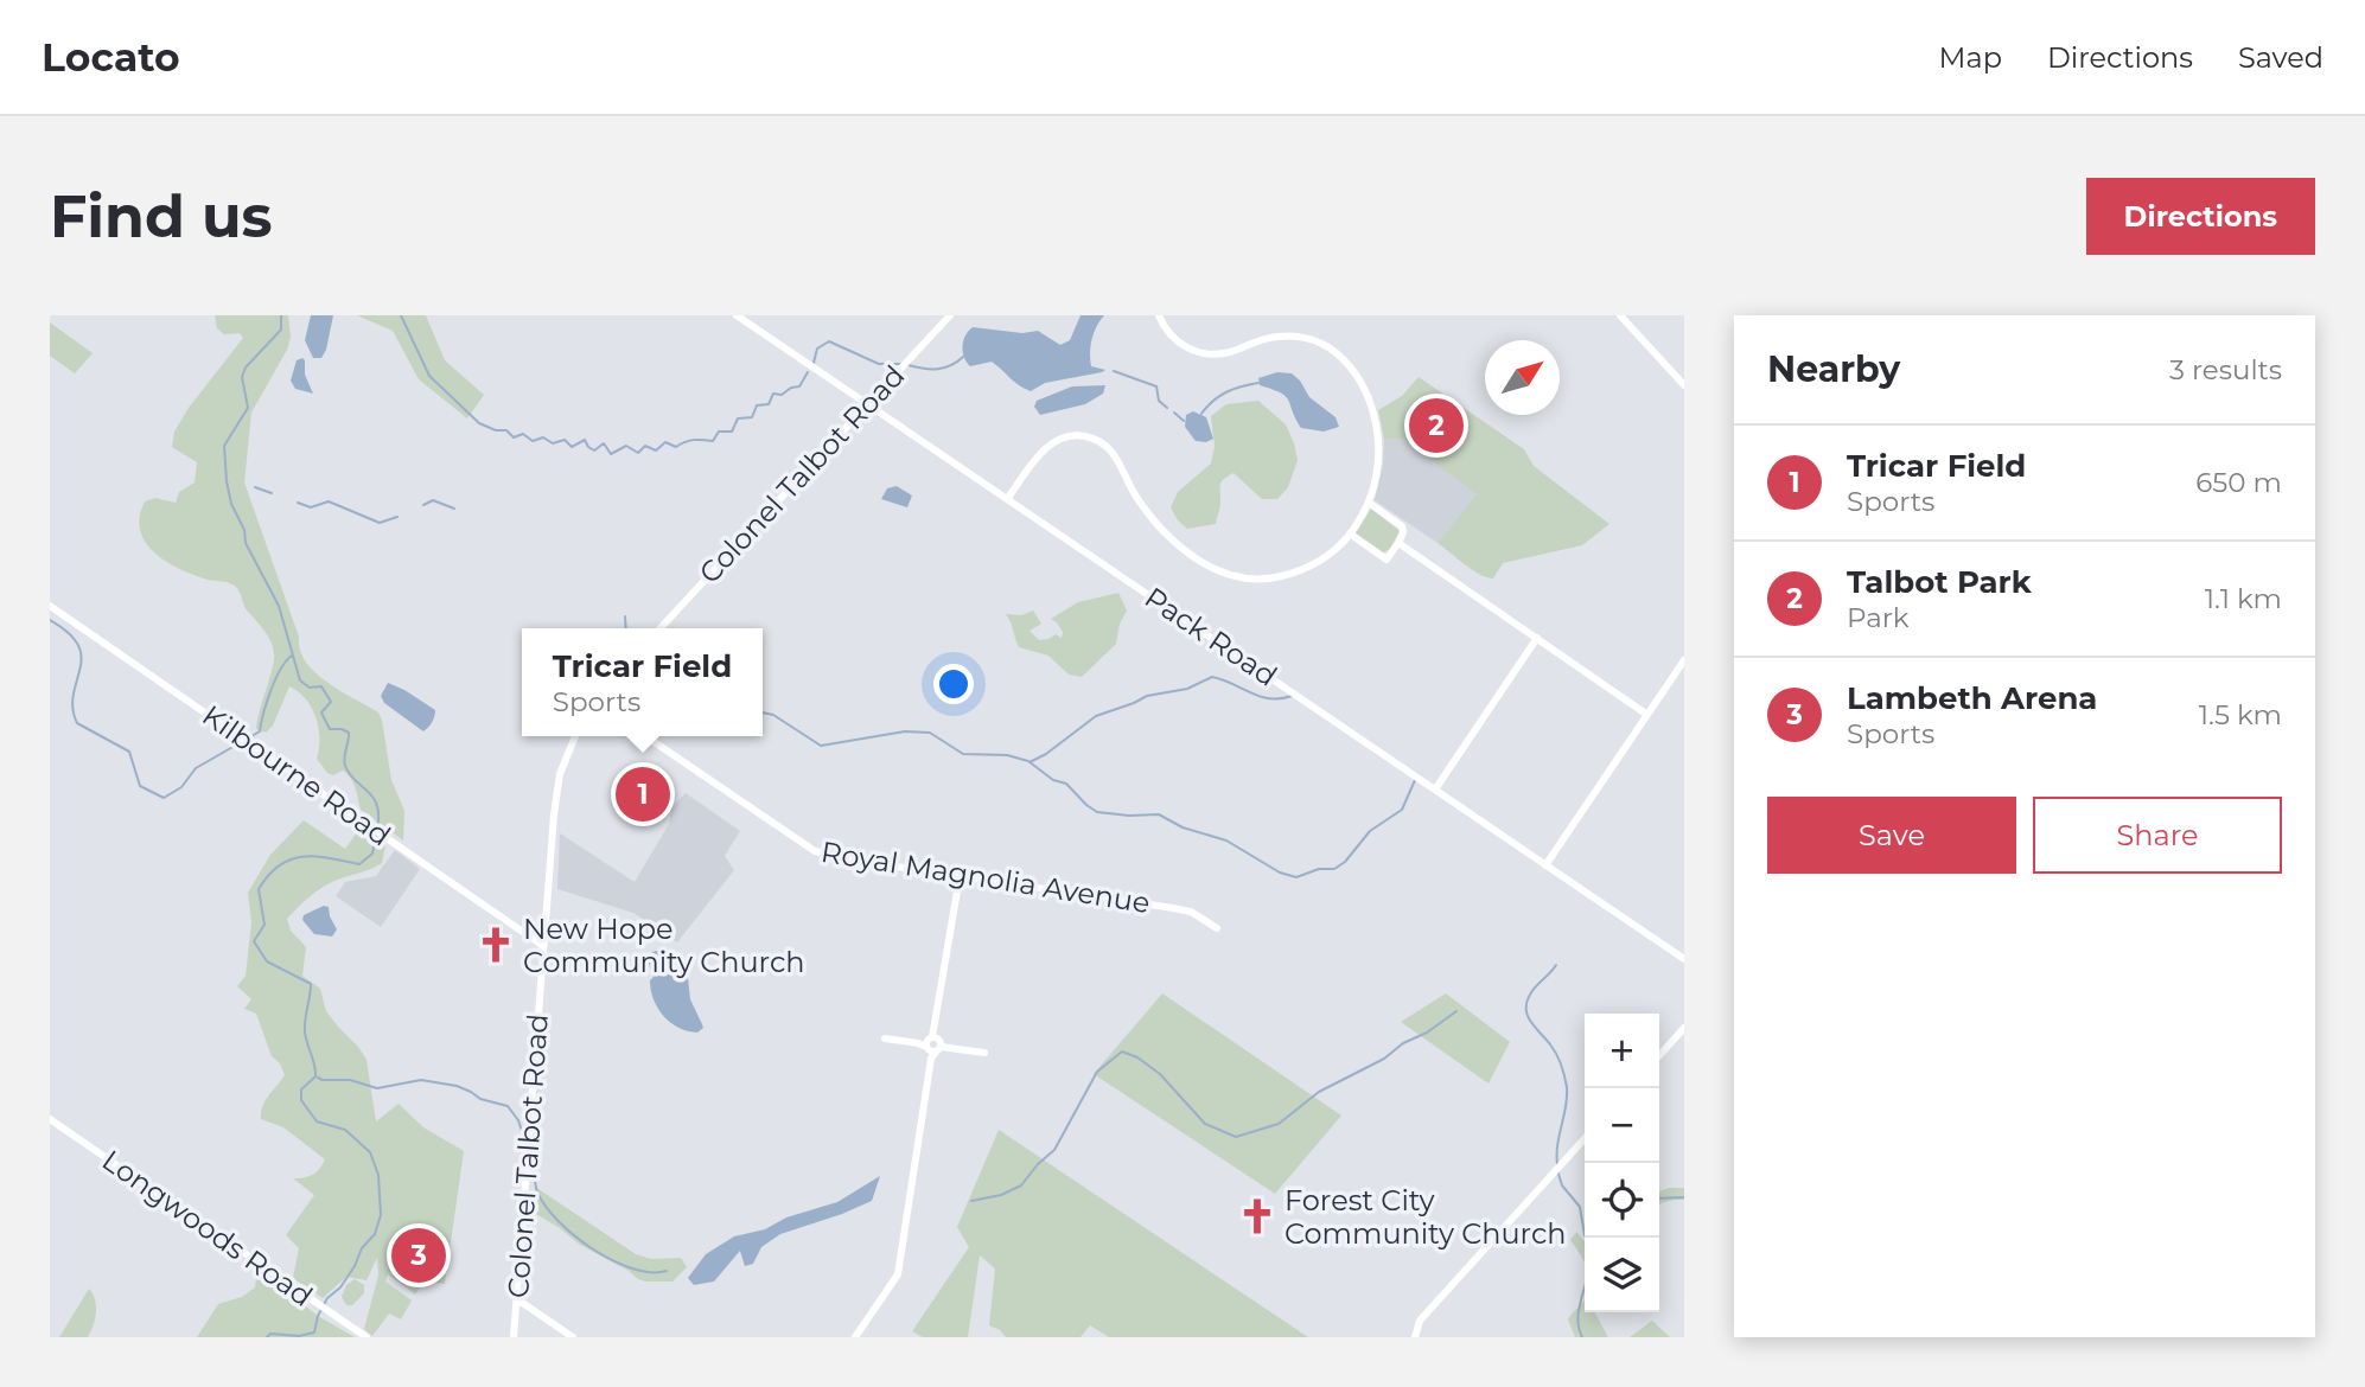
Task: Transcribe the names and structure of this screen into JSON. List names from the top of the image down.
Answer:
{
  "streets": {
    "street": [
      "Colonel Talbot Road",
      "Pack Road",
      "Kilbourne Road",
      "Royal Magnolia Avenue",
      "Longwoods Road"
    ]
  },
  "crossings": [
    ["Colonel Talbot Road", "Pack Road"],
    ["Colonel Talbot Road", "Kilbourne Road"]
  ],
  "places": {
    "church": ["New Hope Community Church", "Forest City Community Church"]
  },
  "north": "top right",
  "page": {
    "header": "Locato",
    "nav": ["Map", "Directions", "Saved"],
    "buttons": [
      "Directions",
      ["Save", "Share"]
    ],
    "title": "Find us",
    "heading": ["Nearby", "3 results"],
    "pins": ["2", "1", "3"],
    "list": [
      {
        "mark": "1",
        "name": "Tricar Field",
        "note": "Sports",
        "value": "650 m"
      },
      {
        "mark": "2",
        "name": "Talbot Park",
        "note": "Park",
        "value": "1.1 km"
      },
      {
        "mark": "3",
        "name": "Lambeth Arena",
        "note": "Sports",
        "value": "1.5 km"
      }
    ],
    "popup": ["Tricar Field", "Sports"],
    "map_buttons": ["+", "−"]
  }
}
